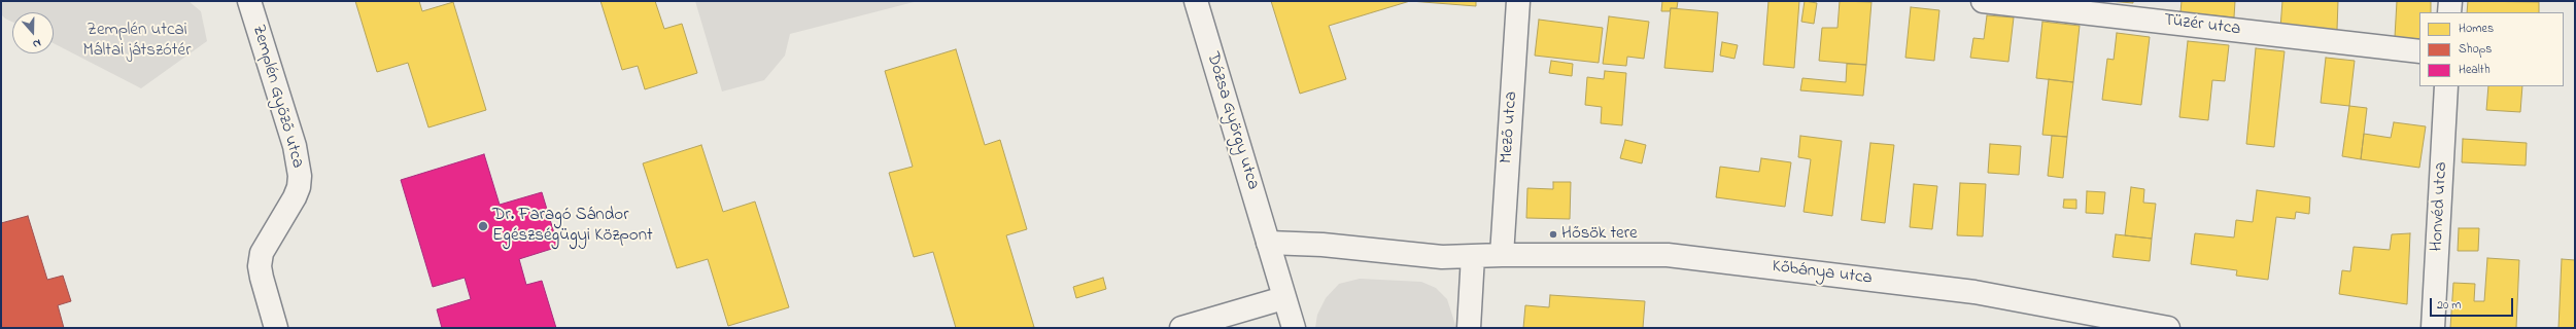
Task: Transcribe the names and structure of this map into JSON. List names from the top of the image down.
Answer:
{
  "streets": {
    "street": [
      "Tüzér utca",
      "Zemplén Győző utca",
      "Dózsa György utca",
      "Mező utca",
      "Honvéd utca",
      "Kőbánya utca"
    ]
  },
  "crossings": [
    ["Mező utca", "Kőbánya utca"]
  ],
  "parks": ["Zemplén utcai Máltai játszótér"],
  "places": ["Dr. Faragó Sándor Egészségügyi Központ", "Hősök tere"],
  "legend": ["Homes", "Shops", "Health"],
  "scale_bar": "20 m",
  "north": "bottom"
}
